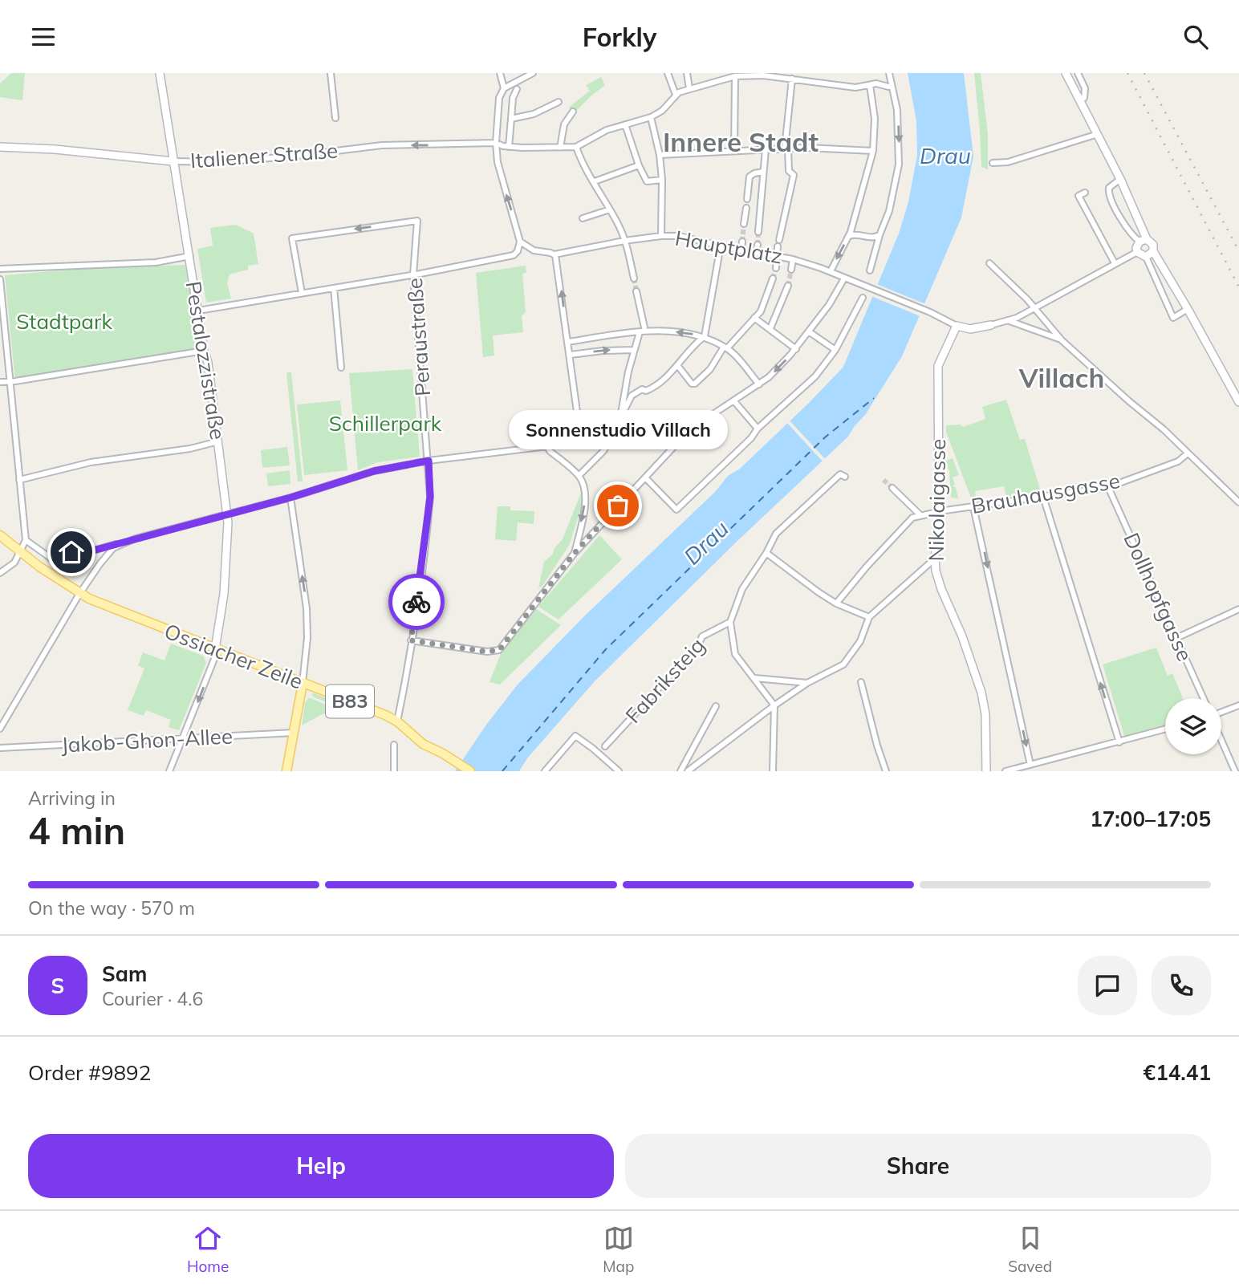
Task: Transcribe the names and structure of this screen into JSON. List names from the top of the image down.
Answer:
{
  "streets": {
    "main road": ["Ossiacher Zeile", "B83"],
    "street": [
      "Italiener Straße",
      "Hauptplatz",
      "Peraustraße",
      "Pestalozzistraße",
      "Brauhausgasse",
      "Nikolaigasse",
      "Dollhopfgasse",
      "Fabriksteig",
      "Jakob-Ghon-Allee"
    ]
  },
  "crossings": [
    ["Italiener Straße", "Pestalozzistraße"],
    ["Hauptplatz", "Nikolaigasse"],
    ["Peraustraße", "Ossiacher Zeile"],
    ["Pestalozzistraße", "Ossiacher Zeile"],
    ["Brauhausgasse", "Nikolaigasse"],
    ["Brauhausgasse", "Dollhopfgasse"]
  ],
  "one_way": ["Italiener Straße"],
  "districts": ["Innere Stadt", "Villach"],
  "water": ["Drau"],
  "parks": ["Stadtpark", "Schillerpark"],
  "places": ["Sonnenstudio Villach"],
  "page": {
    "header": "Forkly",
    "bubble": "Sonnenstudio Villach",
    "heading": ["4 min", "Arriving in", "17:00–17:05"],
    "panel": [
      "Sam",
      "Courier · 4.6",
      "Order #9892",
      "€14.41"
    ],
    "bar": "On the way · 570 m",
    "round": "S",
    "buttons": ["Help", "Share"],
    "tabs": ["Home", "Map", "Saved"]
  }
}
